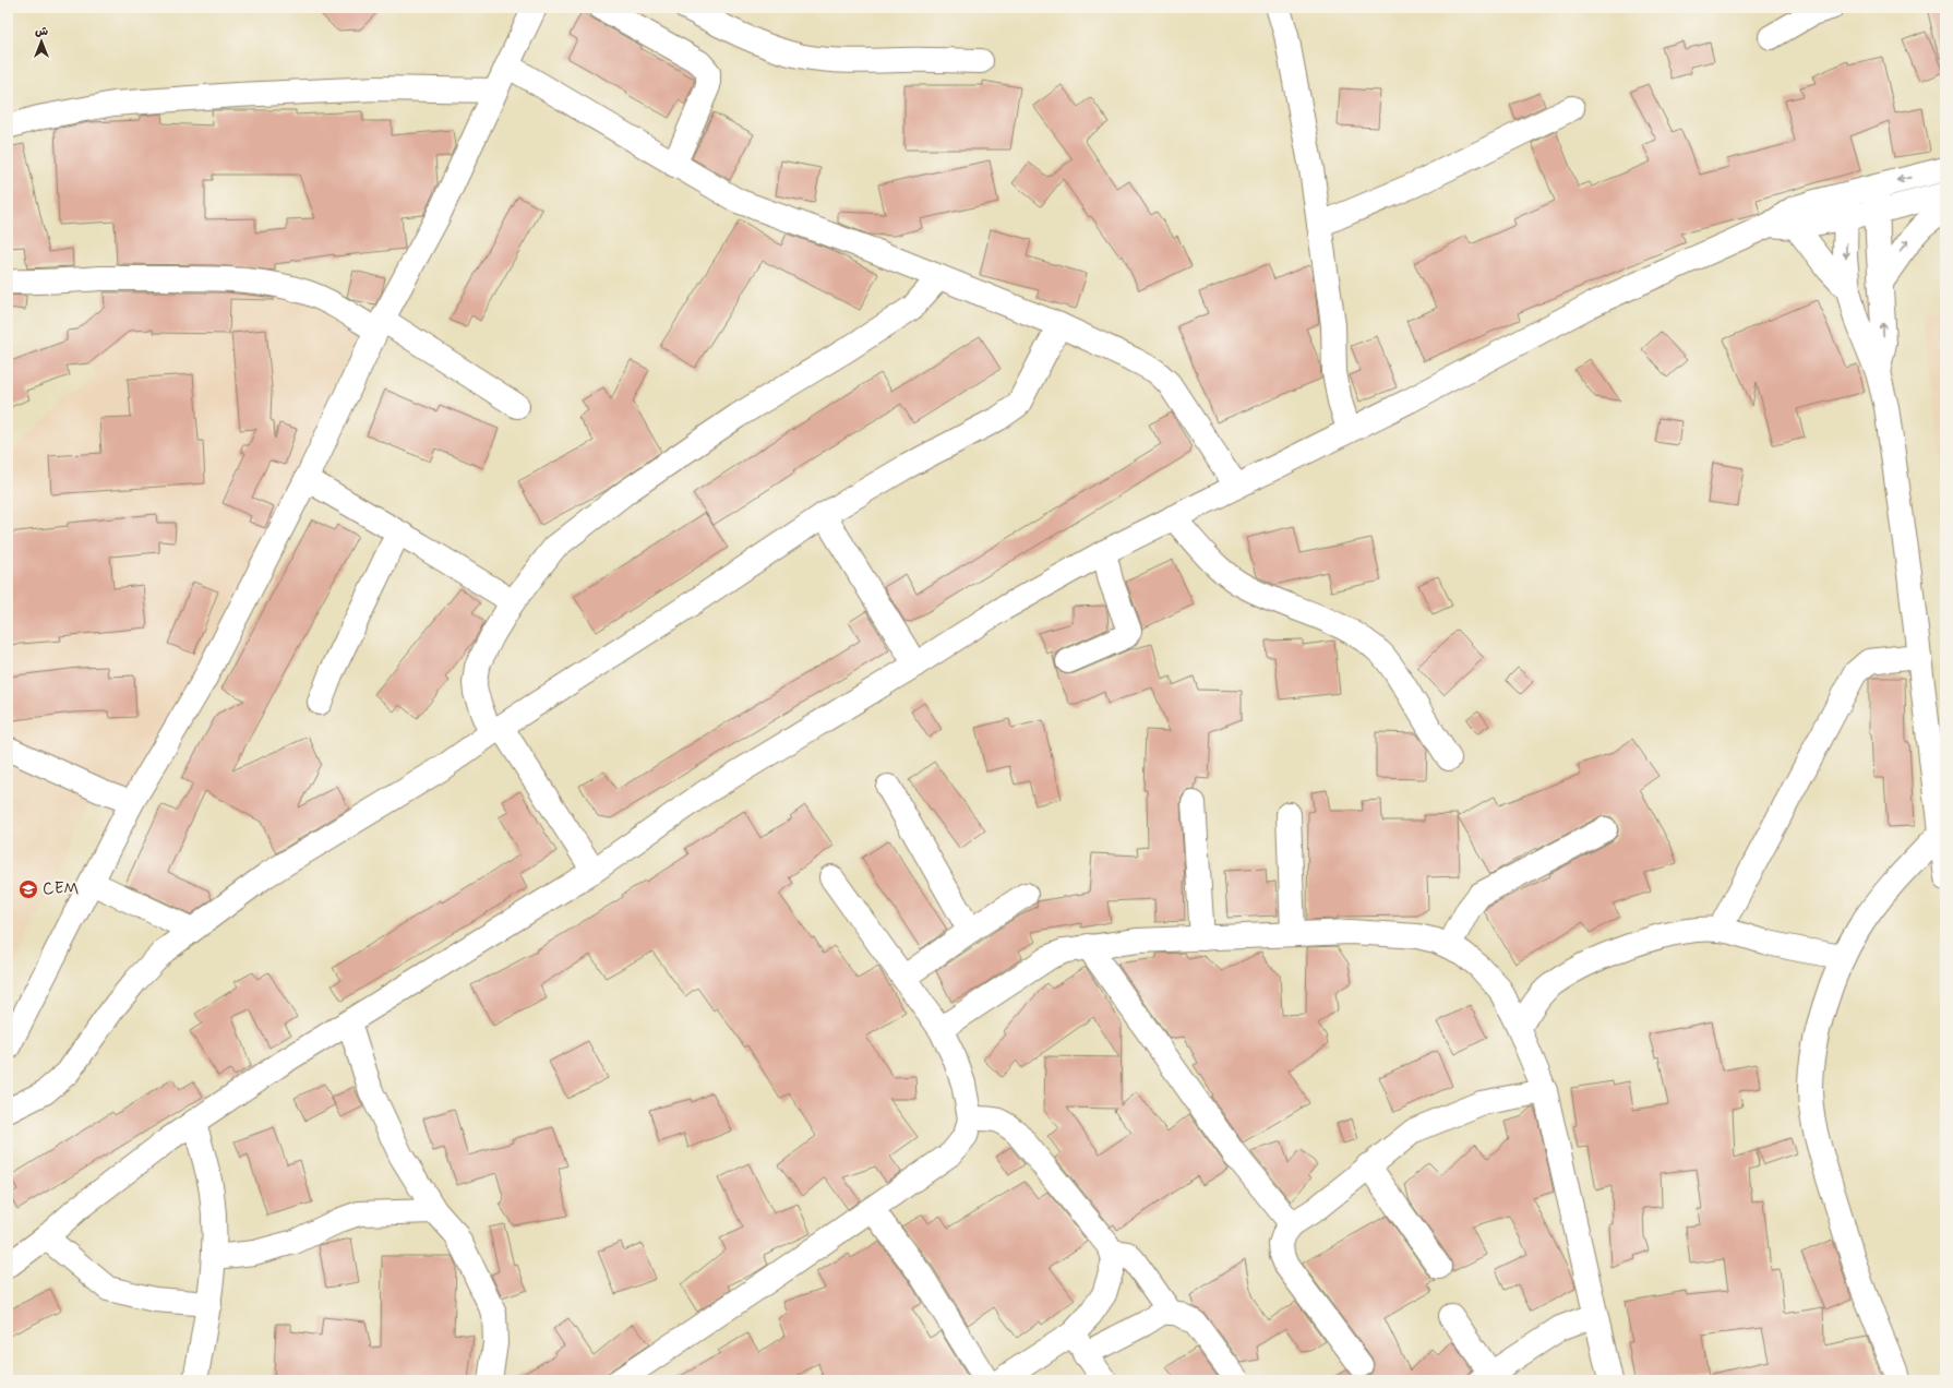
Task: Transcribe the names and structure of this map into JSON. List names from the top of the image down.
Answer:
{
  "places": {
    "school or university": ["CEM"]
  },
  "north": "top"
}
